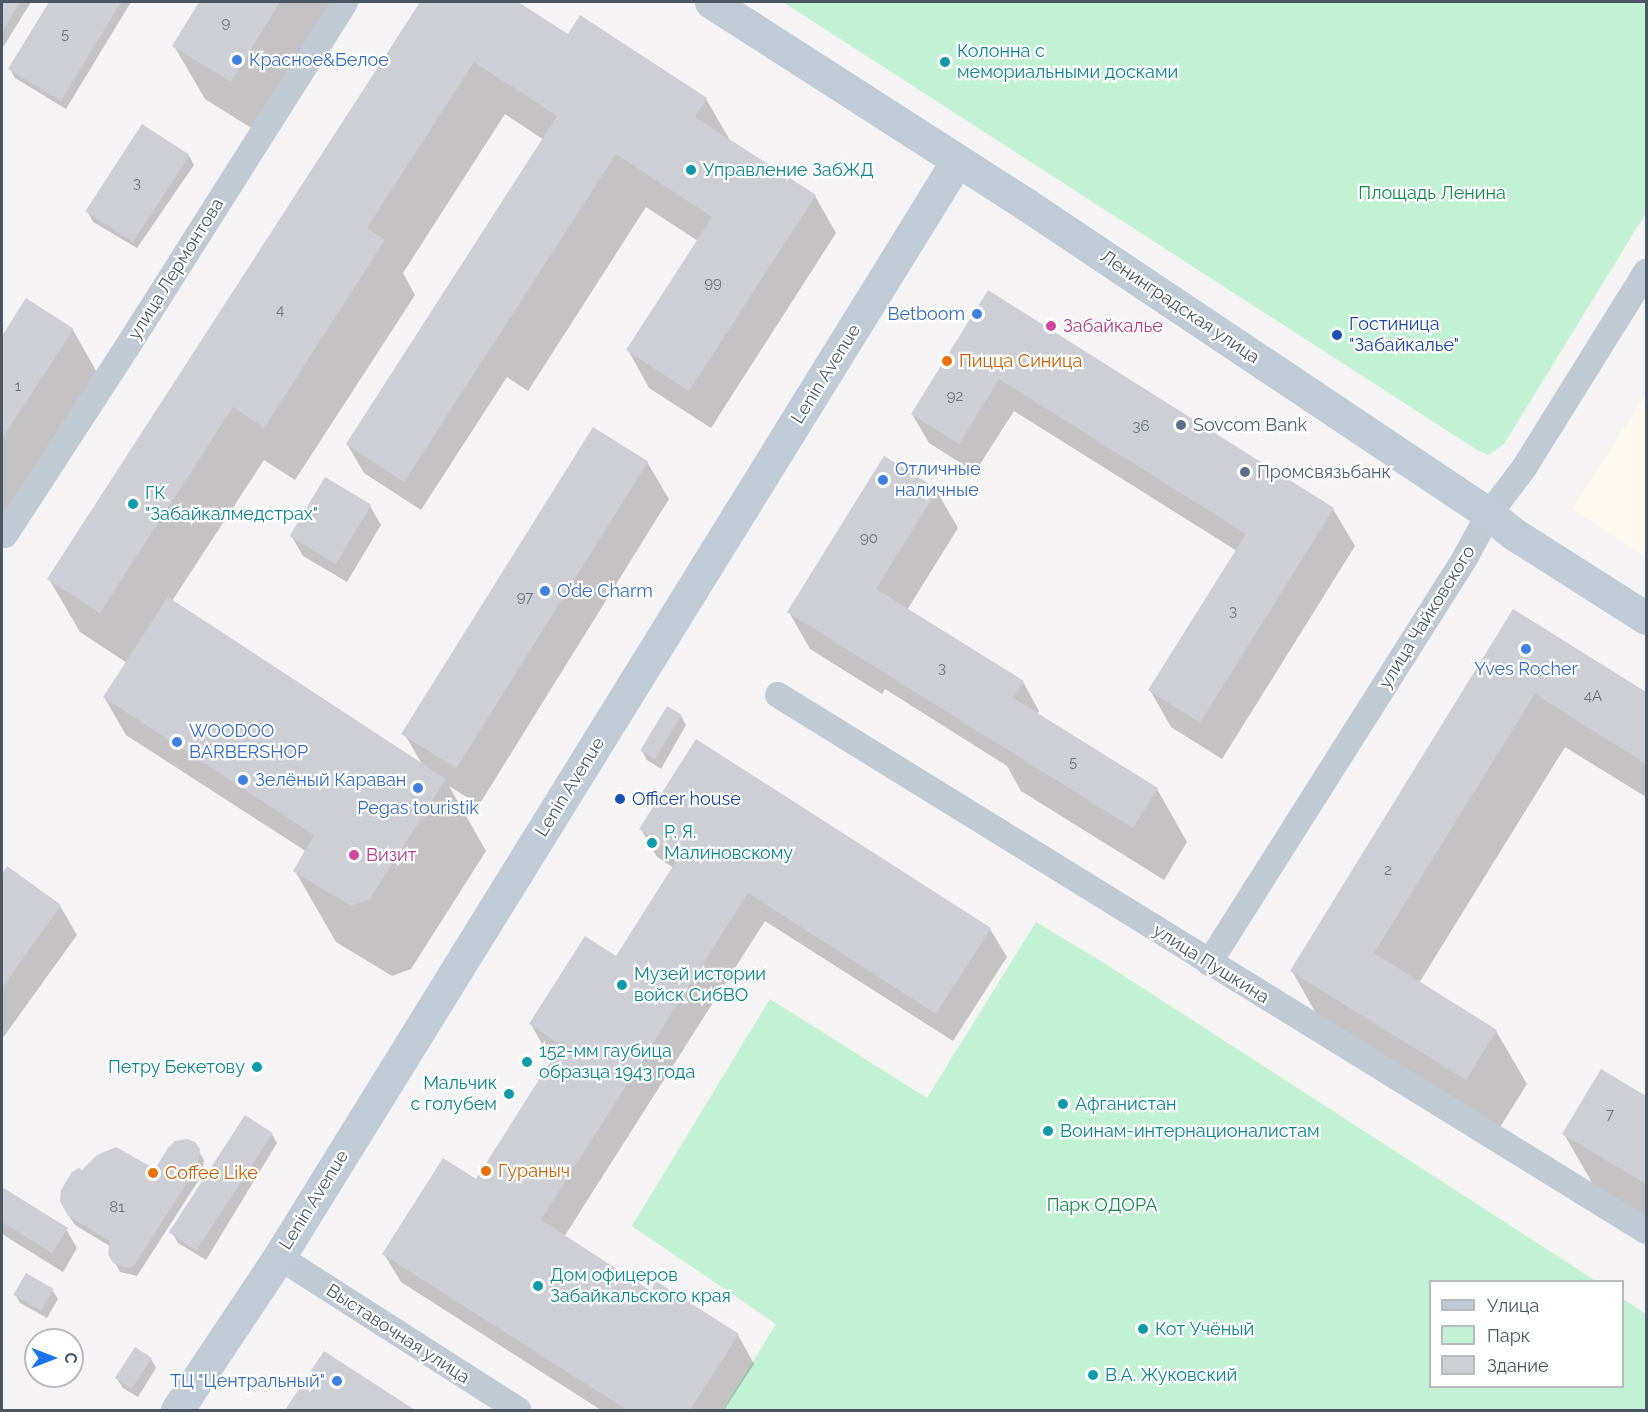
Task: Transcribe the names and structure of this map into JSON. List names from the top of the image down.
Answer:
{
  "streets": {
    "main road": ["Ленинградская улица", "Lenin Avenue"],
    "street": [
      "улица Лермонтова",
      "улица Чайковского",
      "улица Пушкина",
      "Выставочная улица"
    ]
  },
  "crossings": [
    ["Ленинградская улица", "Lenin Avenue"],
    ["Ленинградская улица", "улица Чайковского"],
    ["Lenin Avenue", "Выставочная улица"],
    ["улица Чайковского", "улица Пушкина"]
  ],
  "parks": ["Площадь Ленина", "Парк ОДОРА"],
  "places": [
    "Красное&Белое",
    "Колонна с мемориальными досками",
    "Управление ЗабЖД",
    "Betboom",
    "Забайкалье",
    "Гостиница \"Забайкалье\"",
    "Пицца Синица",
    "Sovcom Bank",
    "Промсвязьбанк",
    "Отличные наличные",
    "ГК \"Забайкалмедстрах\"",
    "O’de Charm",
    "Yves Rocher",
    "WOODOO BARBERSHOP",
    "Зелёный Караван",
    "Pegas touristik",
    "Officer house",
    "Р. Я. Малиновскому",
    "Визит",
    "Музей истории войск СибВО",
    "152-мм гаубица образца 1943 года",
    "Петру Бекетову",
    "Мальчик с голубем",
    "Афганистан",
    "Воинам-интернационалистам",
    "Гураныч",
    "Coffee Like",
    "Дом офицеров Забайкальского края",
    "Кот Учёный",
    "В.А. Жуковский",
    "ТЦ \"Центральный\""
  ],
  "house_numbers": [
    "9",
    "5",
    "3",
    "99",
    "4",
    "1",
    "92",
    "36",
    "90",
    "97",
    "3",
    "3",
    "4А",
    "5",
    "2",
    "7",
    "81"
  ],
  "legend": ["Улица", "Парк", "Здание"],
  "north": "right"
}
